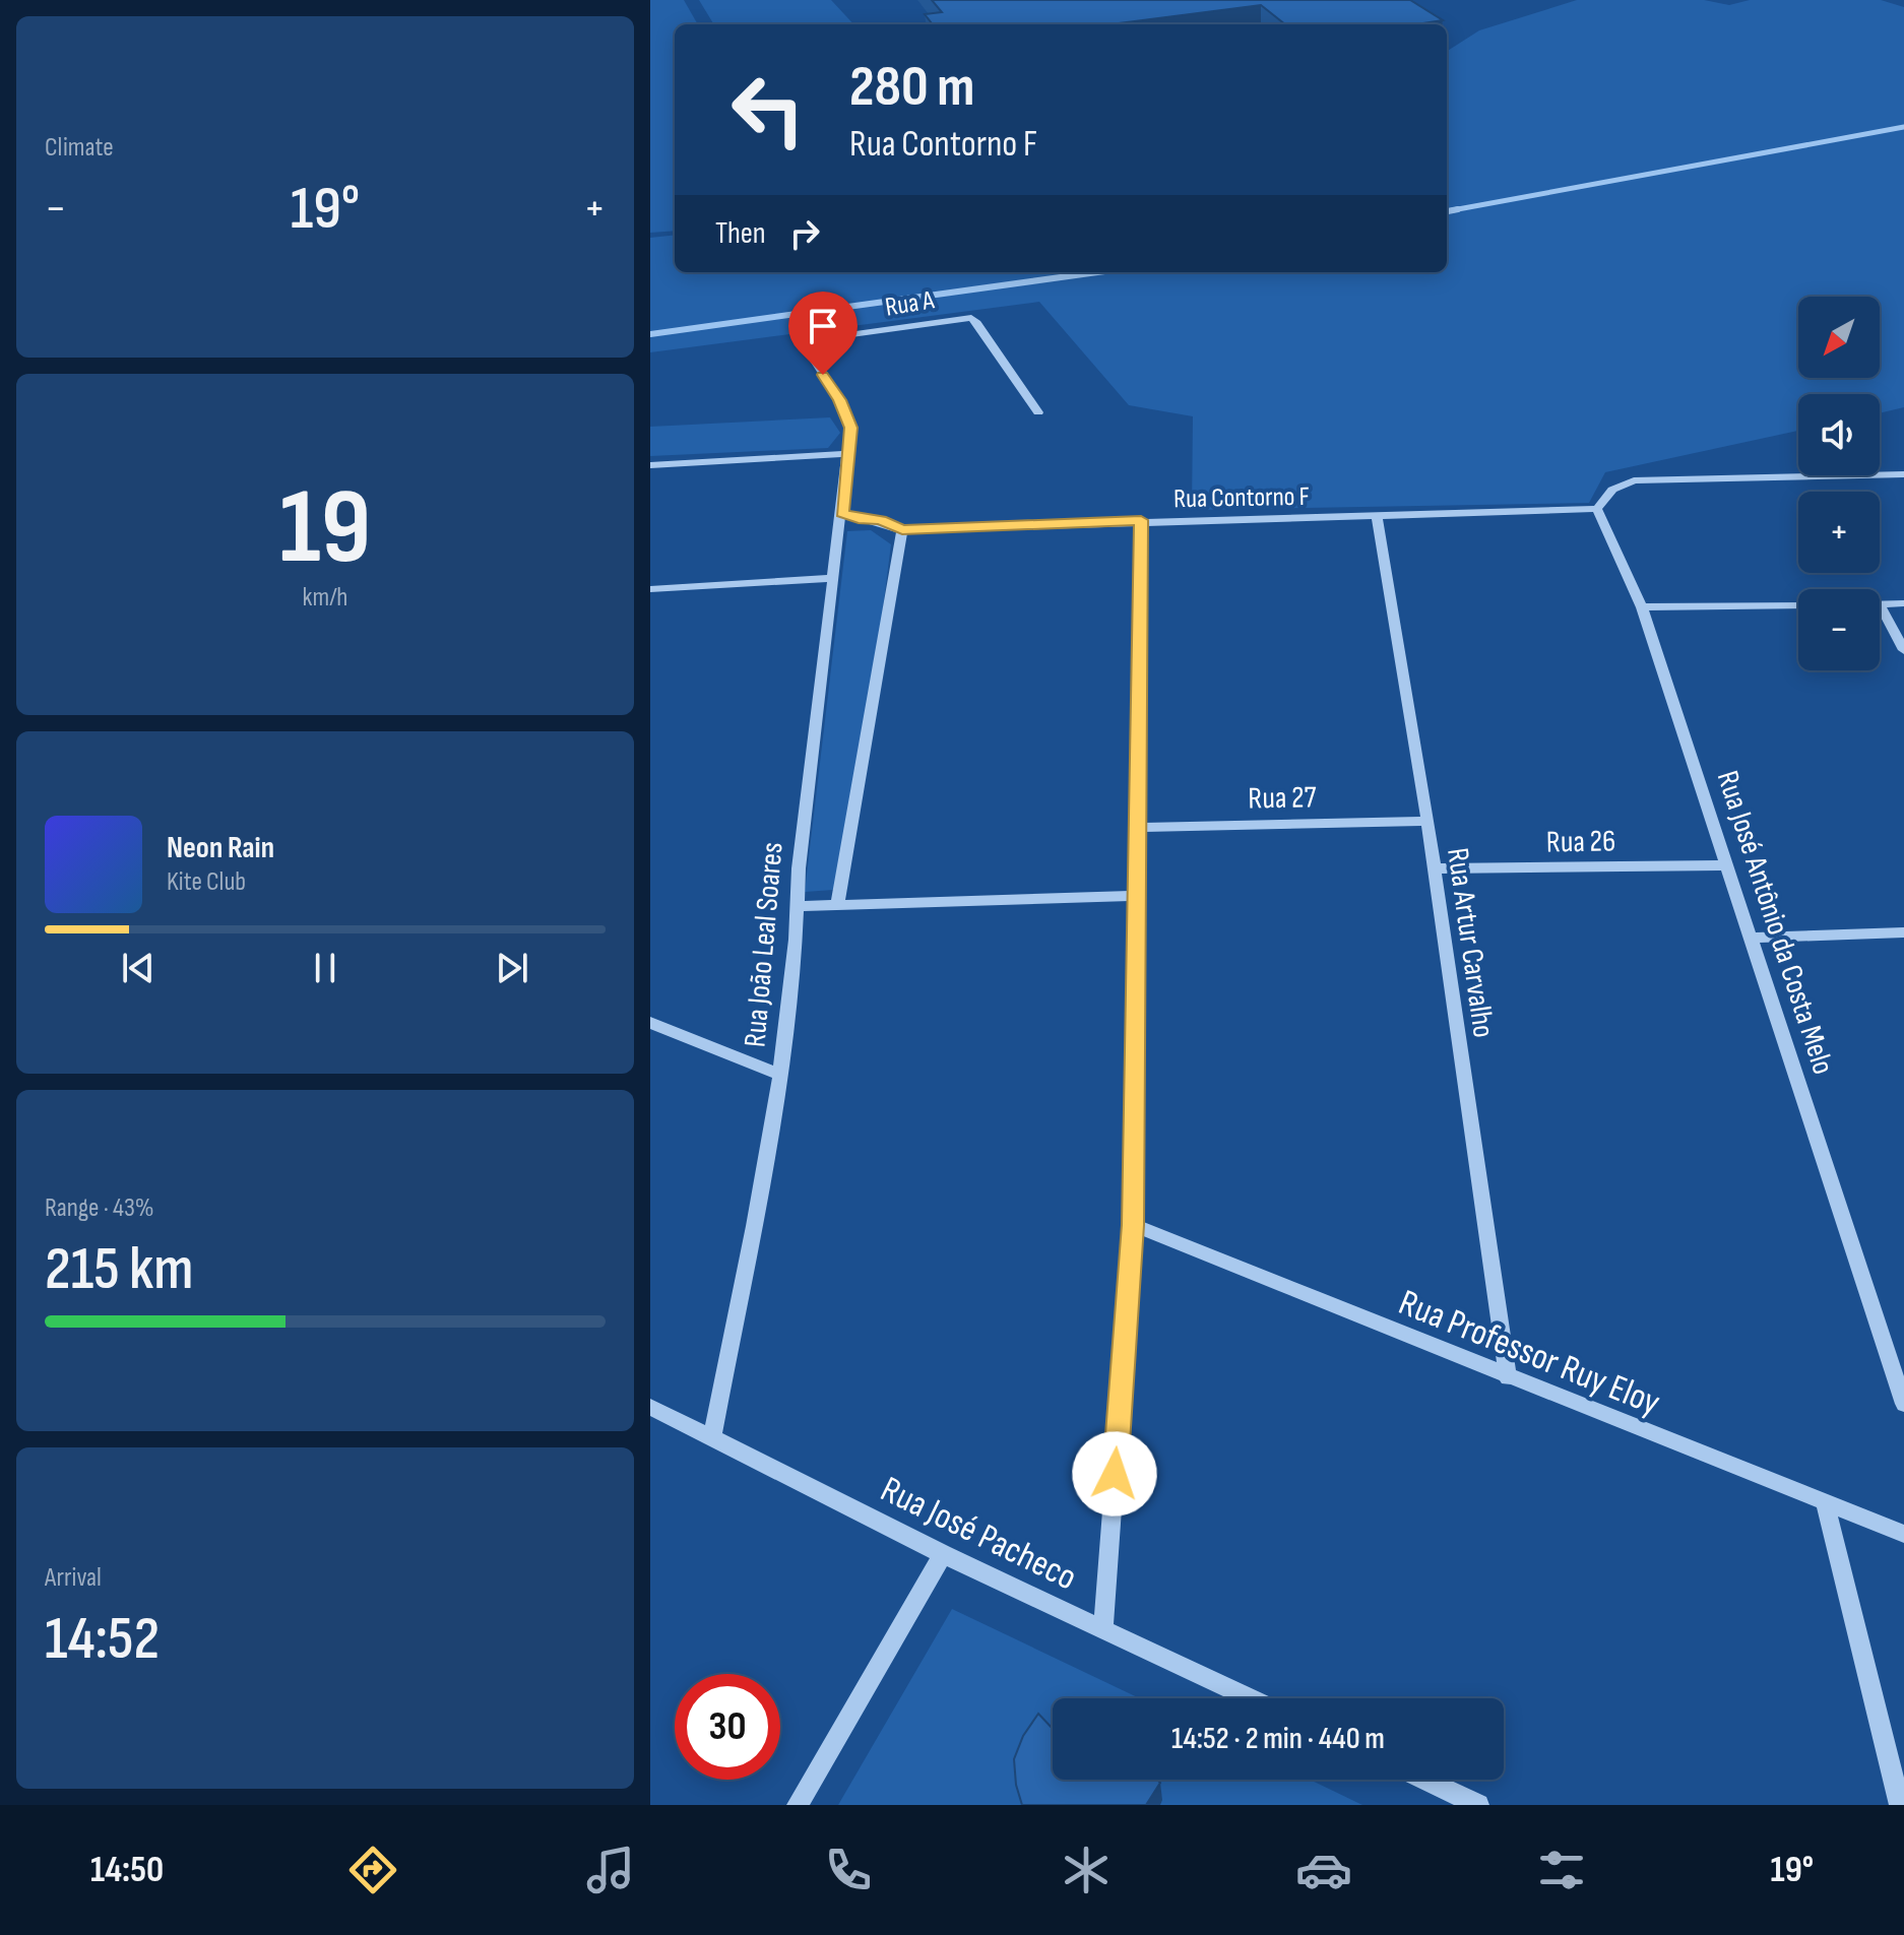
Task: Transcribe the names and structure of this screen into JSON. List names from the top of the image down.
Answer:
{
  "streets": {
    "street": [
      "Rua A",
      "Rua Contorno F",
      "Rua 27",
      "Rua 26",
      "Rua José Antônio da Costa Melo",
      "Rua Artur Carvalho",
      "Rua João Leal Soares",
      "Rua Professor Ruy Eloy",
      "Rua José Pacheco"
    ]
  },
  "crossings": [
    ["Rua A", "Rua João Leal Soares"],
    ["Rua Contorno F", "Rua José Antônio da Costa Melo"],
    ["Rua Contorno F", "Rua Artur Carvalho"],
    ["Rua Contorno F", "Rua João Leal Soares"],
    ["Rua 27", "Rua Artur Carvalho"],
    ["Rua 26", "Rua José Antônio da Costa Melo"],
    ["Rua 26", "Rua Artur Carvalho"],
    ["Rua Artur Carvalho", "Rua Professor Ruy Eloy"],
    ["Rua João Leal Soares", "Rua José Pacheco"]
  ],
  "north": "bottom left",
  "page": {
    "tile": [
      "Climate",
      ["19", "km/h"],
      ["Range · 43%", "215 km"],
      ["Arrival", "14:52"]
    ],
    "turn": ["280 m", "Rua Contorno F"],
    "heat": ["−", "19°", "+"],
    "then": "Then",
    "map_buttons": ["+", "−"],
    "song": ["Neon Rain", "Kite Club"],
    "limit": "30",
    "trip": "14:52 · 2 min · 440 m",
    "tabs": ["14:50", "19°"]
  }
}
